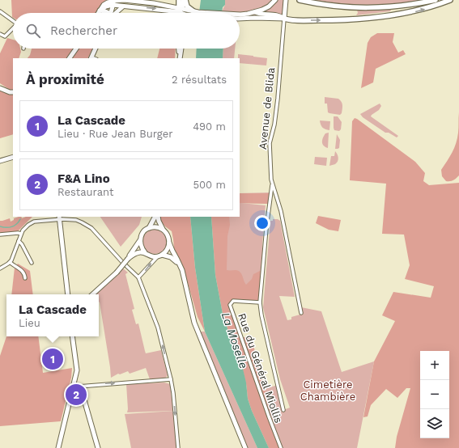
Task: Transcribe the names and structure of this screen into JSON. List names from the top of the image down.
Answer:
{
  "streets": {
    "main road": ["Avenue de Blida"],
    "street": ["Rue du Général Miollis"]
  },
  "water": ["La Moselle"],
  "parks": ["Cimetière Chambière"],
  "page": {
    "search": "Rechercher",
    "heading": ["À proximité", "2 résultats"],
    "list": [
      {
        "mark": "1",
        "name": "La Cascade",
        "note": "Lieu · Rue Jean Burger",
        "value": "490 m"
      },
      {
        "mark": "2",
        "name": "F&A Lino",
        "note": "Restaurant",
        "value": "500 m"
      }
    ],
    "popup": ["La Cascade", "Lieu"],
    "pins": ["1", "2"],
    "map_buttons": ["+", "−"]
  }
}
